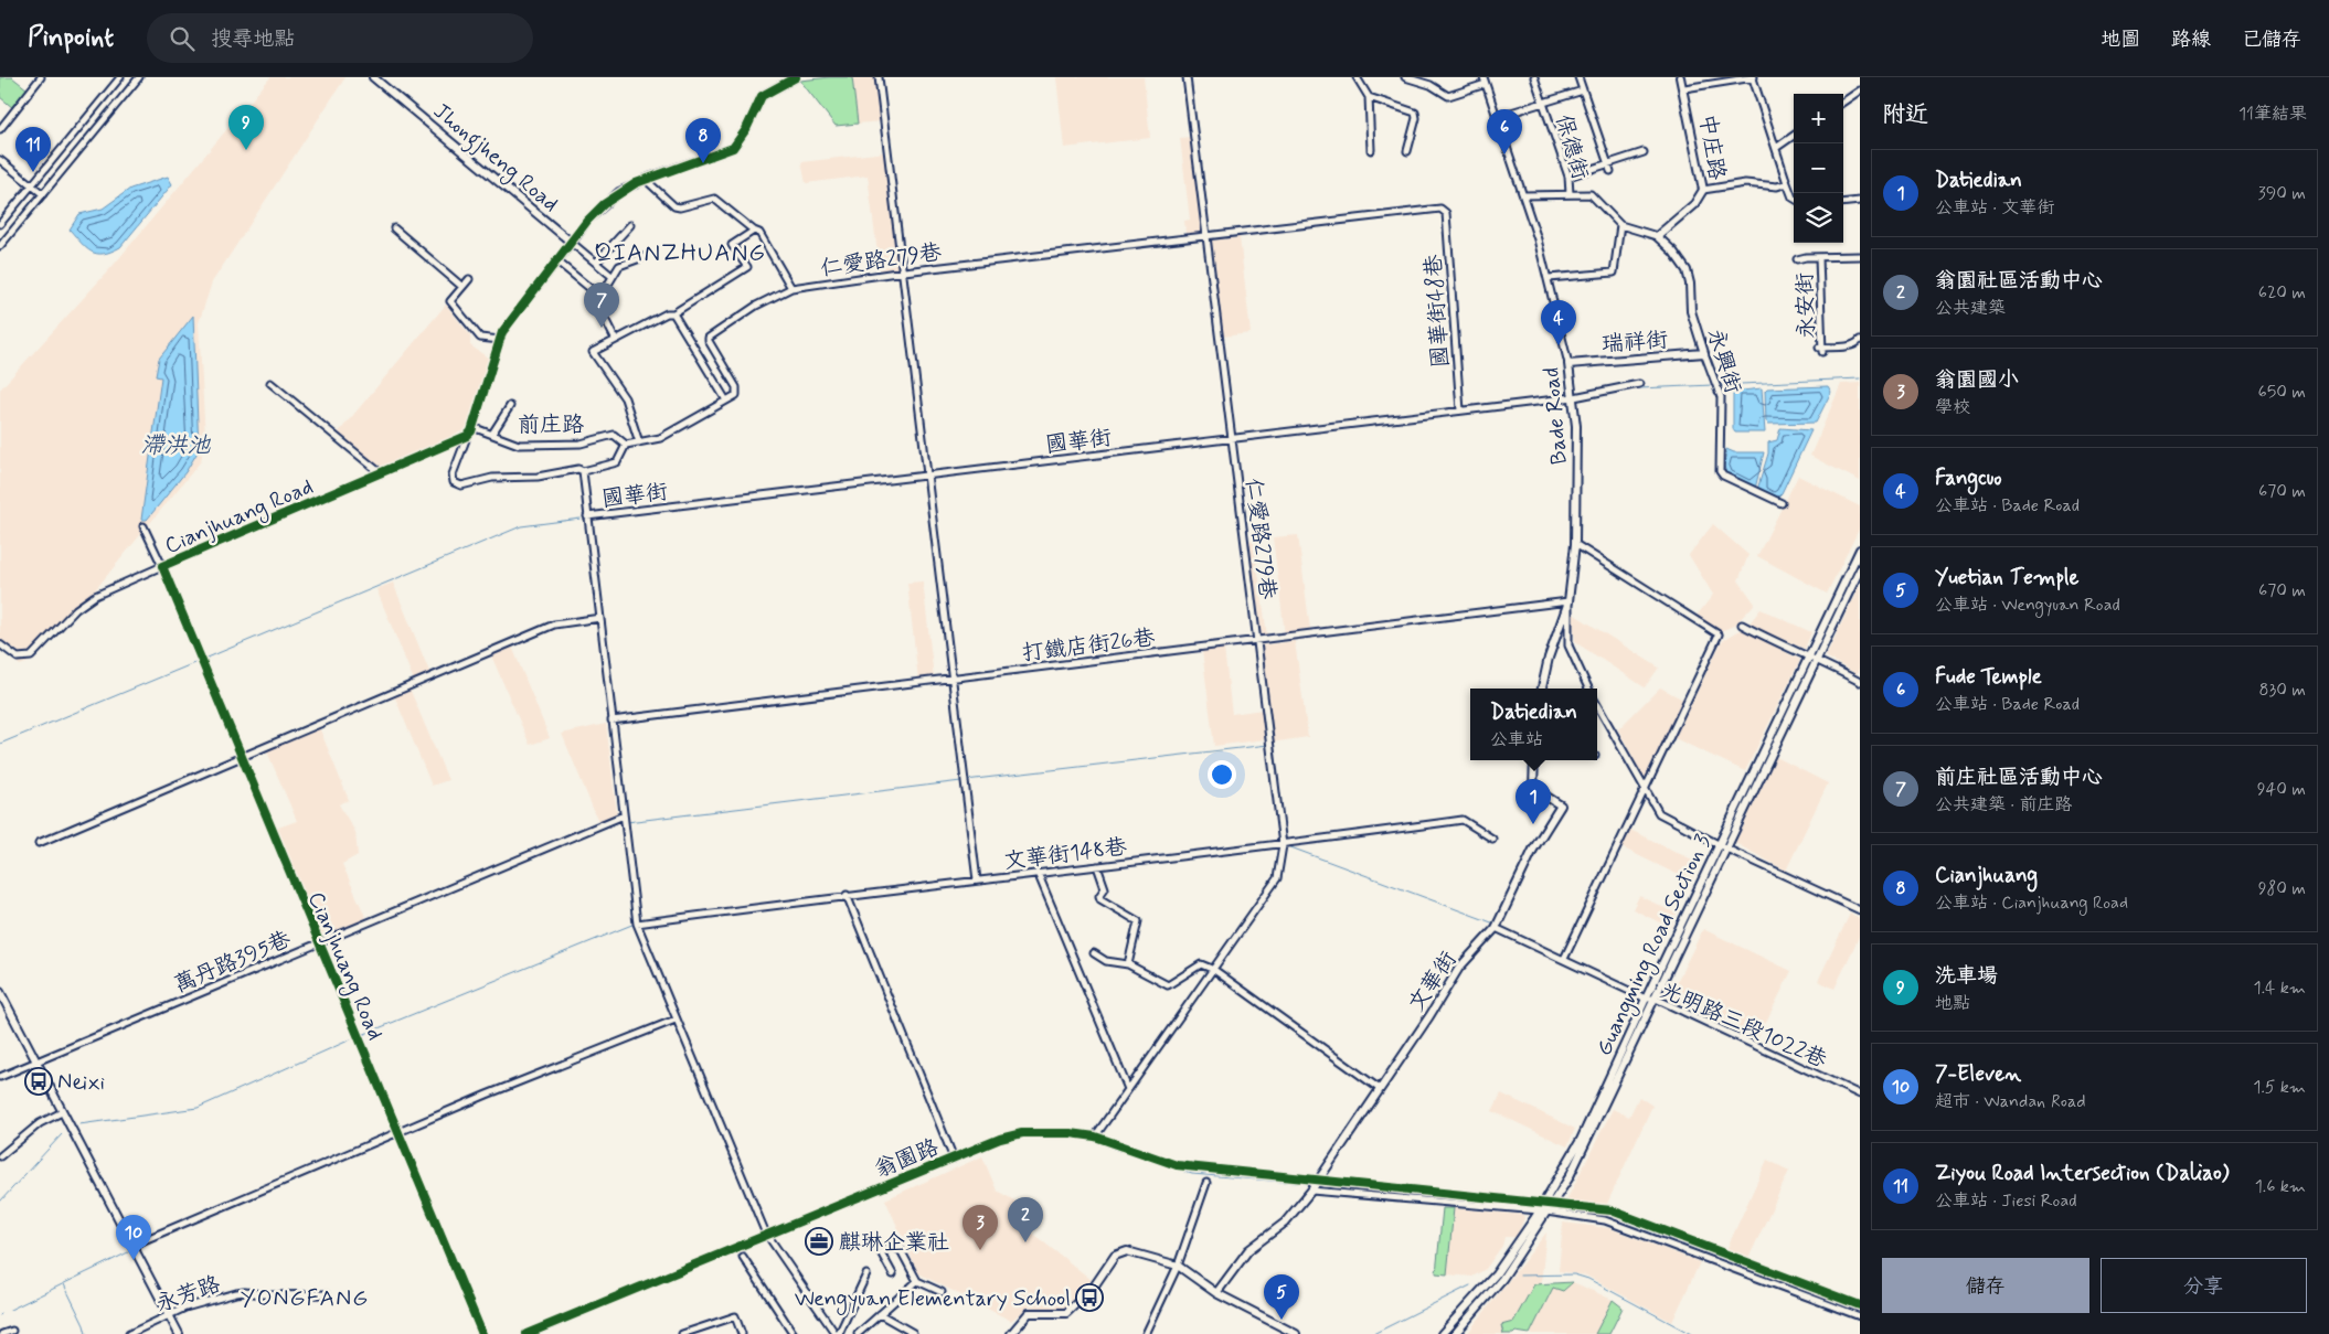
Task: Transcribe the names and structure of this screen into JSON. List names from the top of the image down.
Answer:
{
  "streets": {
    "street": [
      "保德街",
      "中庄路",
      "Jhongjheng Road",
      "仁愛路279巷",
      "永安街",
      "國華街48巷",
      "瑞祥街",
      "永興街",
      "Bade Road",
      "前庄路",
      "國華街",
      "Cianjhuang Road",
      "打鐵店街26巷",
      "文華街148巷",
      "Guangming Road Section 3",
      "萬丹路395巷",
      "文華街",
      "光明路三段1022巷",
      "翁園路",
      "永芳路"
    ]
  },
  "crossings": [
    ["中庄路", "永興街"],
    ["仁愛路279巷", "國華街48巷"],
    ["仁愛路279巷", "國華街"],
    ["仁愛路279巷", "打鐵店街26巷"],
    ["仁愛路279巷", "文華街148巷"],
    ["國華街48巷", "國華街"],
    ["瑞祥街", "永興街"],
    ["瑞祥街", "Bade Road"],
    ["Bade Road", "國華街"],
    ["Bade Road", "打鐵店街26巷"],
    ["Cianjhuang Road", "萬丹路395巷"],
    ["Guangming Road Section 3", "光明路三段1022巷"],
    ["Guangming Road Section 3", "翁園路"],
    ["文華街", "翁園路"]
  ],
  "districts": ["QIANZHUANG", "YONGFANG"],
  "water": ["滯洪池"],
  "places": {
    "bus stop": ["Neixi", "Wengyuan Elementary School"],
    "office": ["麒琳企業社"]
  },
  "page": {
    "header": "Pinpoint",
    "search": "搜尋地點",
    "nav": ["地圖", "路線", "已儲存"],
    "heading": ["附近", "11筆結果"],
    "map_buttons": ["+", "−"],
    "pins": [
      "9",
      "6",
      "8",
      "11",
      "7",
      "4",
      "1",
      "2",
      "3",
      "10",
      "5"
    ],
    "list": [
      {
        "mark": "1",
        "name": "Datiedian",
        "note": "公車站 · 文華街",
        "value": "390 m"
      },
      {
        "mark": "2",
        "name": "翁園社區活動中心",
        "note": "公共建築",
        "value": "620 m"
      },
      {
        "mark": "3",
        "name": "翁園國小",
        "note": "學校",
        "value": "650 m"
      },
      {
        "mark": "4",
        "name": "Fangcuo",
        "note": "公車站 · Bade Road",
        "value": "670 m"
      },
      {
        "mark": "5",
        "name": "Yuetian Temple",
        "note": "公車站 · Wengyuan Road",
        "value": "670 m"
      },
      {
        "mark": "6",
        "name": "Fude Temple",
        "note": "公車站 · Bade Road",
        "value": "830 m"
      },
      {
        "mark": "7",
        "name": "前庄社區活動中心",
        "note": "公共建築 · 前庄路",
        "value": "940 m"
      },
      {
        "mark": "8",
        "name": "Cianjhuang",
        "note": "公車站 · Cianjhuang Road",
        "value": "980 m"
      },
      {
        "mark": "9",
        "name": "洗車場",
        "note": "地點",
        "value": "1.4 km"
      },
      {
        "mark": "10",
        "name": "7-Eleven",
        "note": "超市 · Wandan Road",
        "value": "1.5 km"
      },
      {
        "mark": "11",
        "name": "Ziyou Road Intersection (Daliao)",
        "note": "公車站 · Jiesi Road",
        "value": "1.6 km"
      }
    ],
    "popup": ["Datiedian", "公車站"],
    "buttons": ["儲存", "分享"]
  }
}
